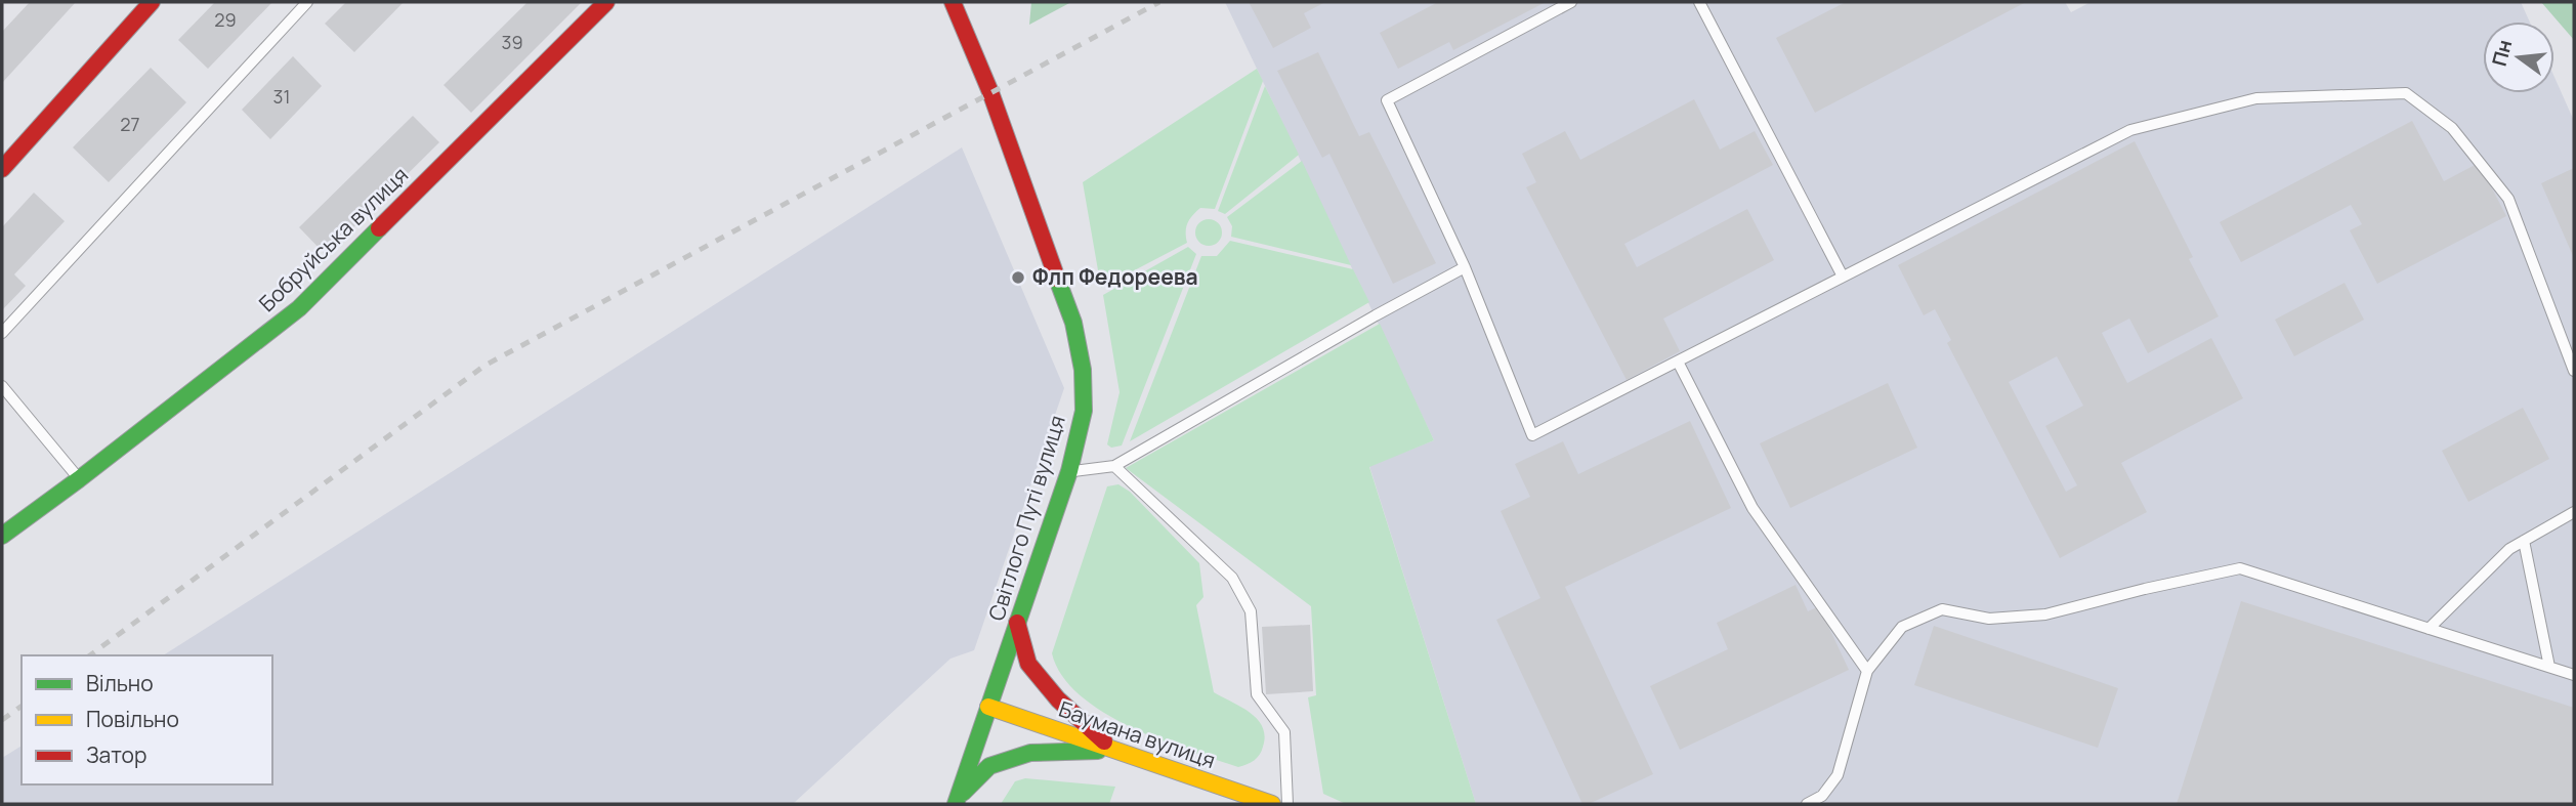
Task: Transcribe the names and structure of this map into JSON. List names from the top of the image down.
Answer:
{
  "streets": {
    "main road": ["Бобруйська вулиця", "Світлого Путі вулиця", "Баумана вулиця"]
  },
  "crossings": [
    ["Світлого Путі вулиця", "Баумана вулиця"]
  ],
  "places": ["Флп Федореева"],
  "house_numbers": [
    "29",
    "39",
    "31",
    "27"
  ],
  "legend": ["Вільно", "Повільно", "Затор"],
  "north": "left"
}
